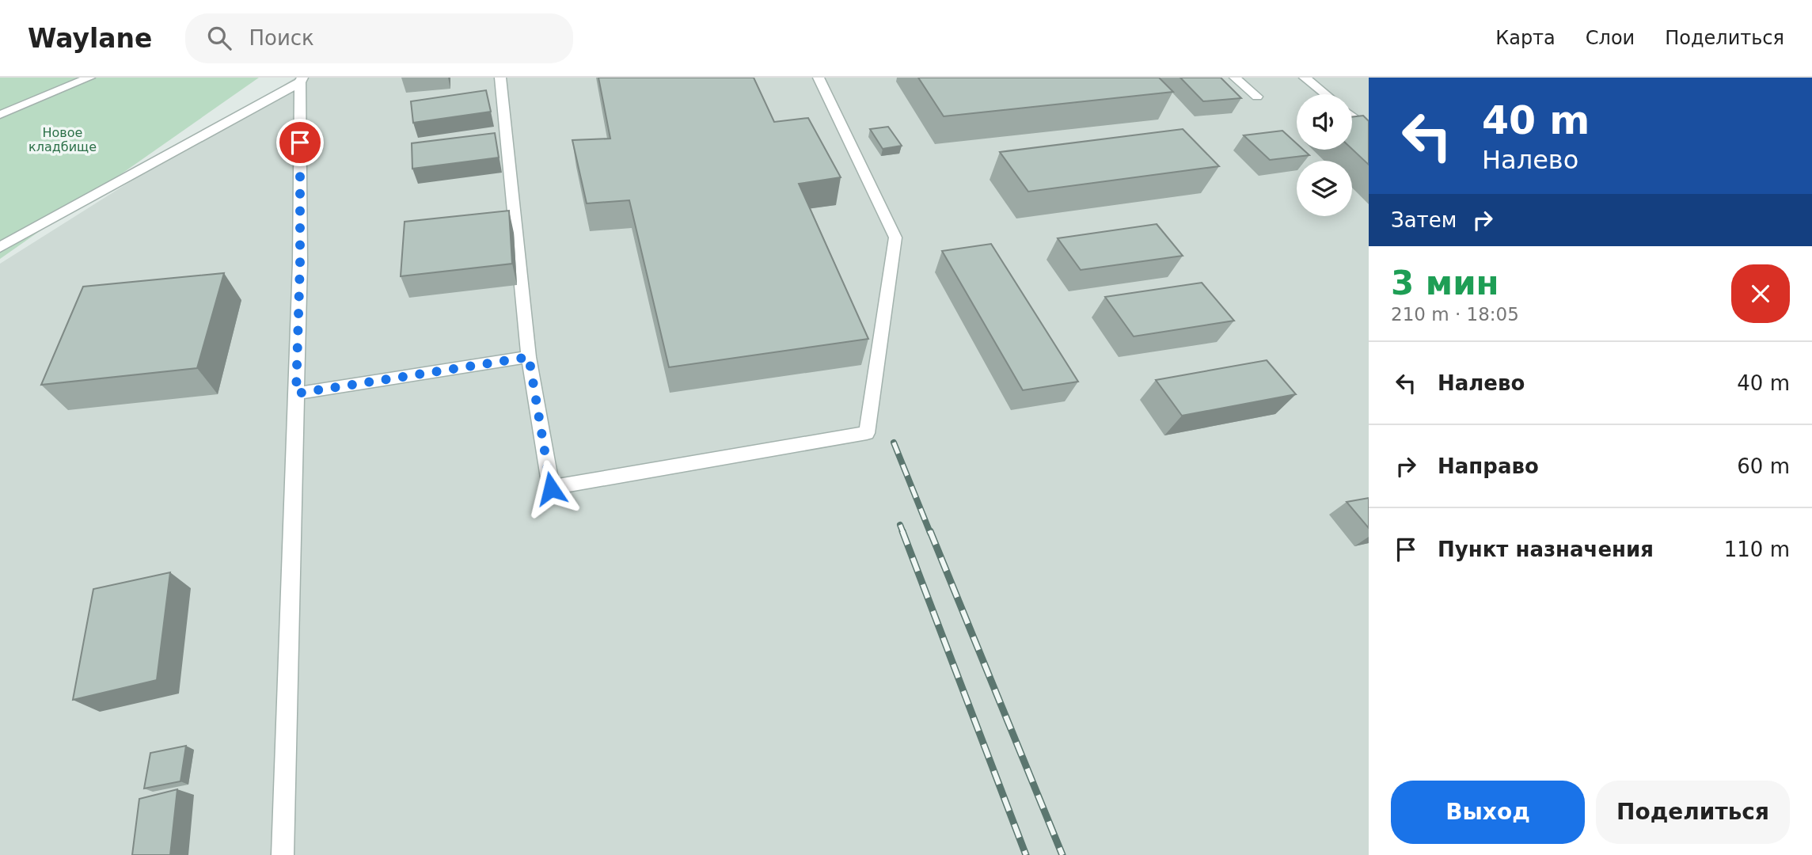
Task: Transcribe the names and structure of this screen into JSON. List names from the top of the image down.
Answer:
{
  "parks": ["Новое кладбище"],
  "page": {
    "header": "Waylane",
    "search": "Поиск",
    "nav": ["Карта", "Слои", "Поделиться"],
    "turn": ["40 m", "Налево"],
    "then": "Затем",
    "heading": ["3 мин", "210 m · 18:05"],
    "list": [
      {
        "name": "Налево",
        "value": "40 m"
      },
      {
        "name": "Направо",
        "value": "60 m"
      },
      {
        "name": "Пункт назначения",
        "value": "110 m"
      }
    ],
    "buttons": ["Выход", "Поделиться"]
  }
}
